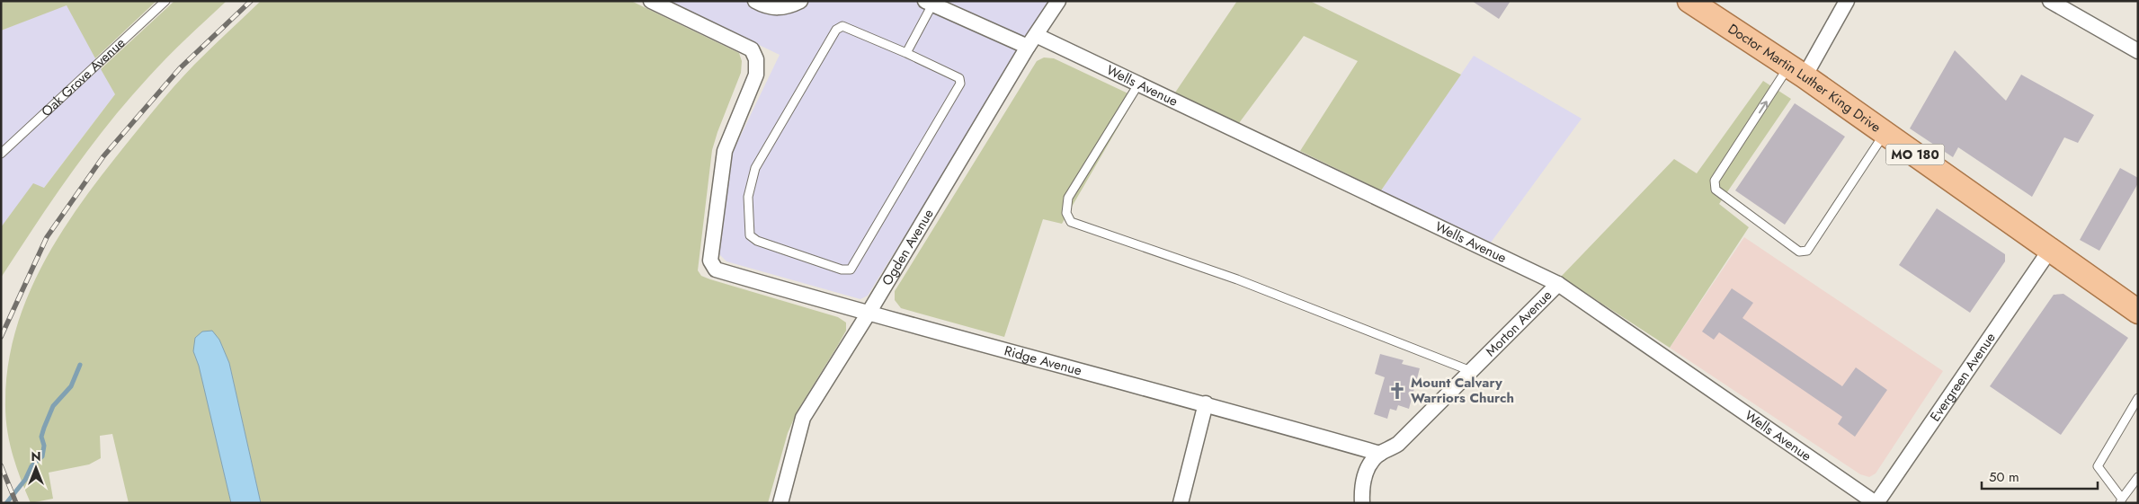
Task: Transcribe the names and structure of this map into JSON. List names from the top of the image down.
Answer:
{
  "streets": {
    "main road": ["Doctor Martin Luther King Drive", "MO 180"],
    "street": [
      "Wells Avenue",
      "Ogden Avenue",
      "Morton Avenue",
      "Ridge Avenue",
      "Evergreen Avenue"
    ],
    "lane": ["Oak Grove Avenue"]
  },
  "crossings": [
    ["Doctor Martin Luther King Drive", "Evergreen Avenue"],
    ["Wells Avenue", "Ogden Avenue"],
    ["Wells Avenue", "Morton Avenue"],
    ["Wells Avenue", "Evergreen Avenue"],
    ["Ogden Avenue", "Ridge Avenue"],
    ["Morton Avenue", "Ridge Avenue"]
  ],
  "places": {
    "church": ["Mount Calvary Warriors Church"]
  },
  "scale_bar": "50 m",
  "north": "top"
}
